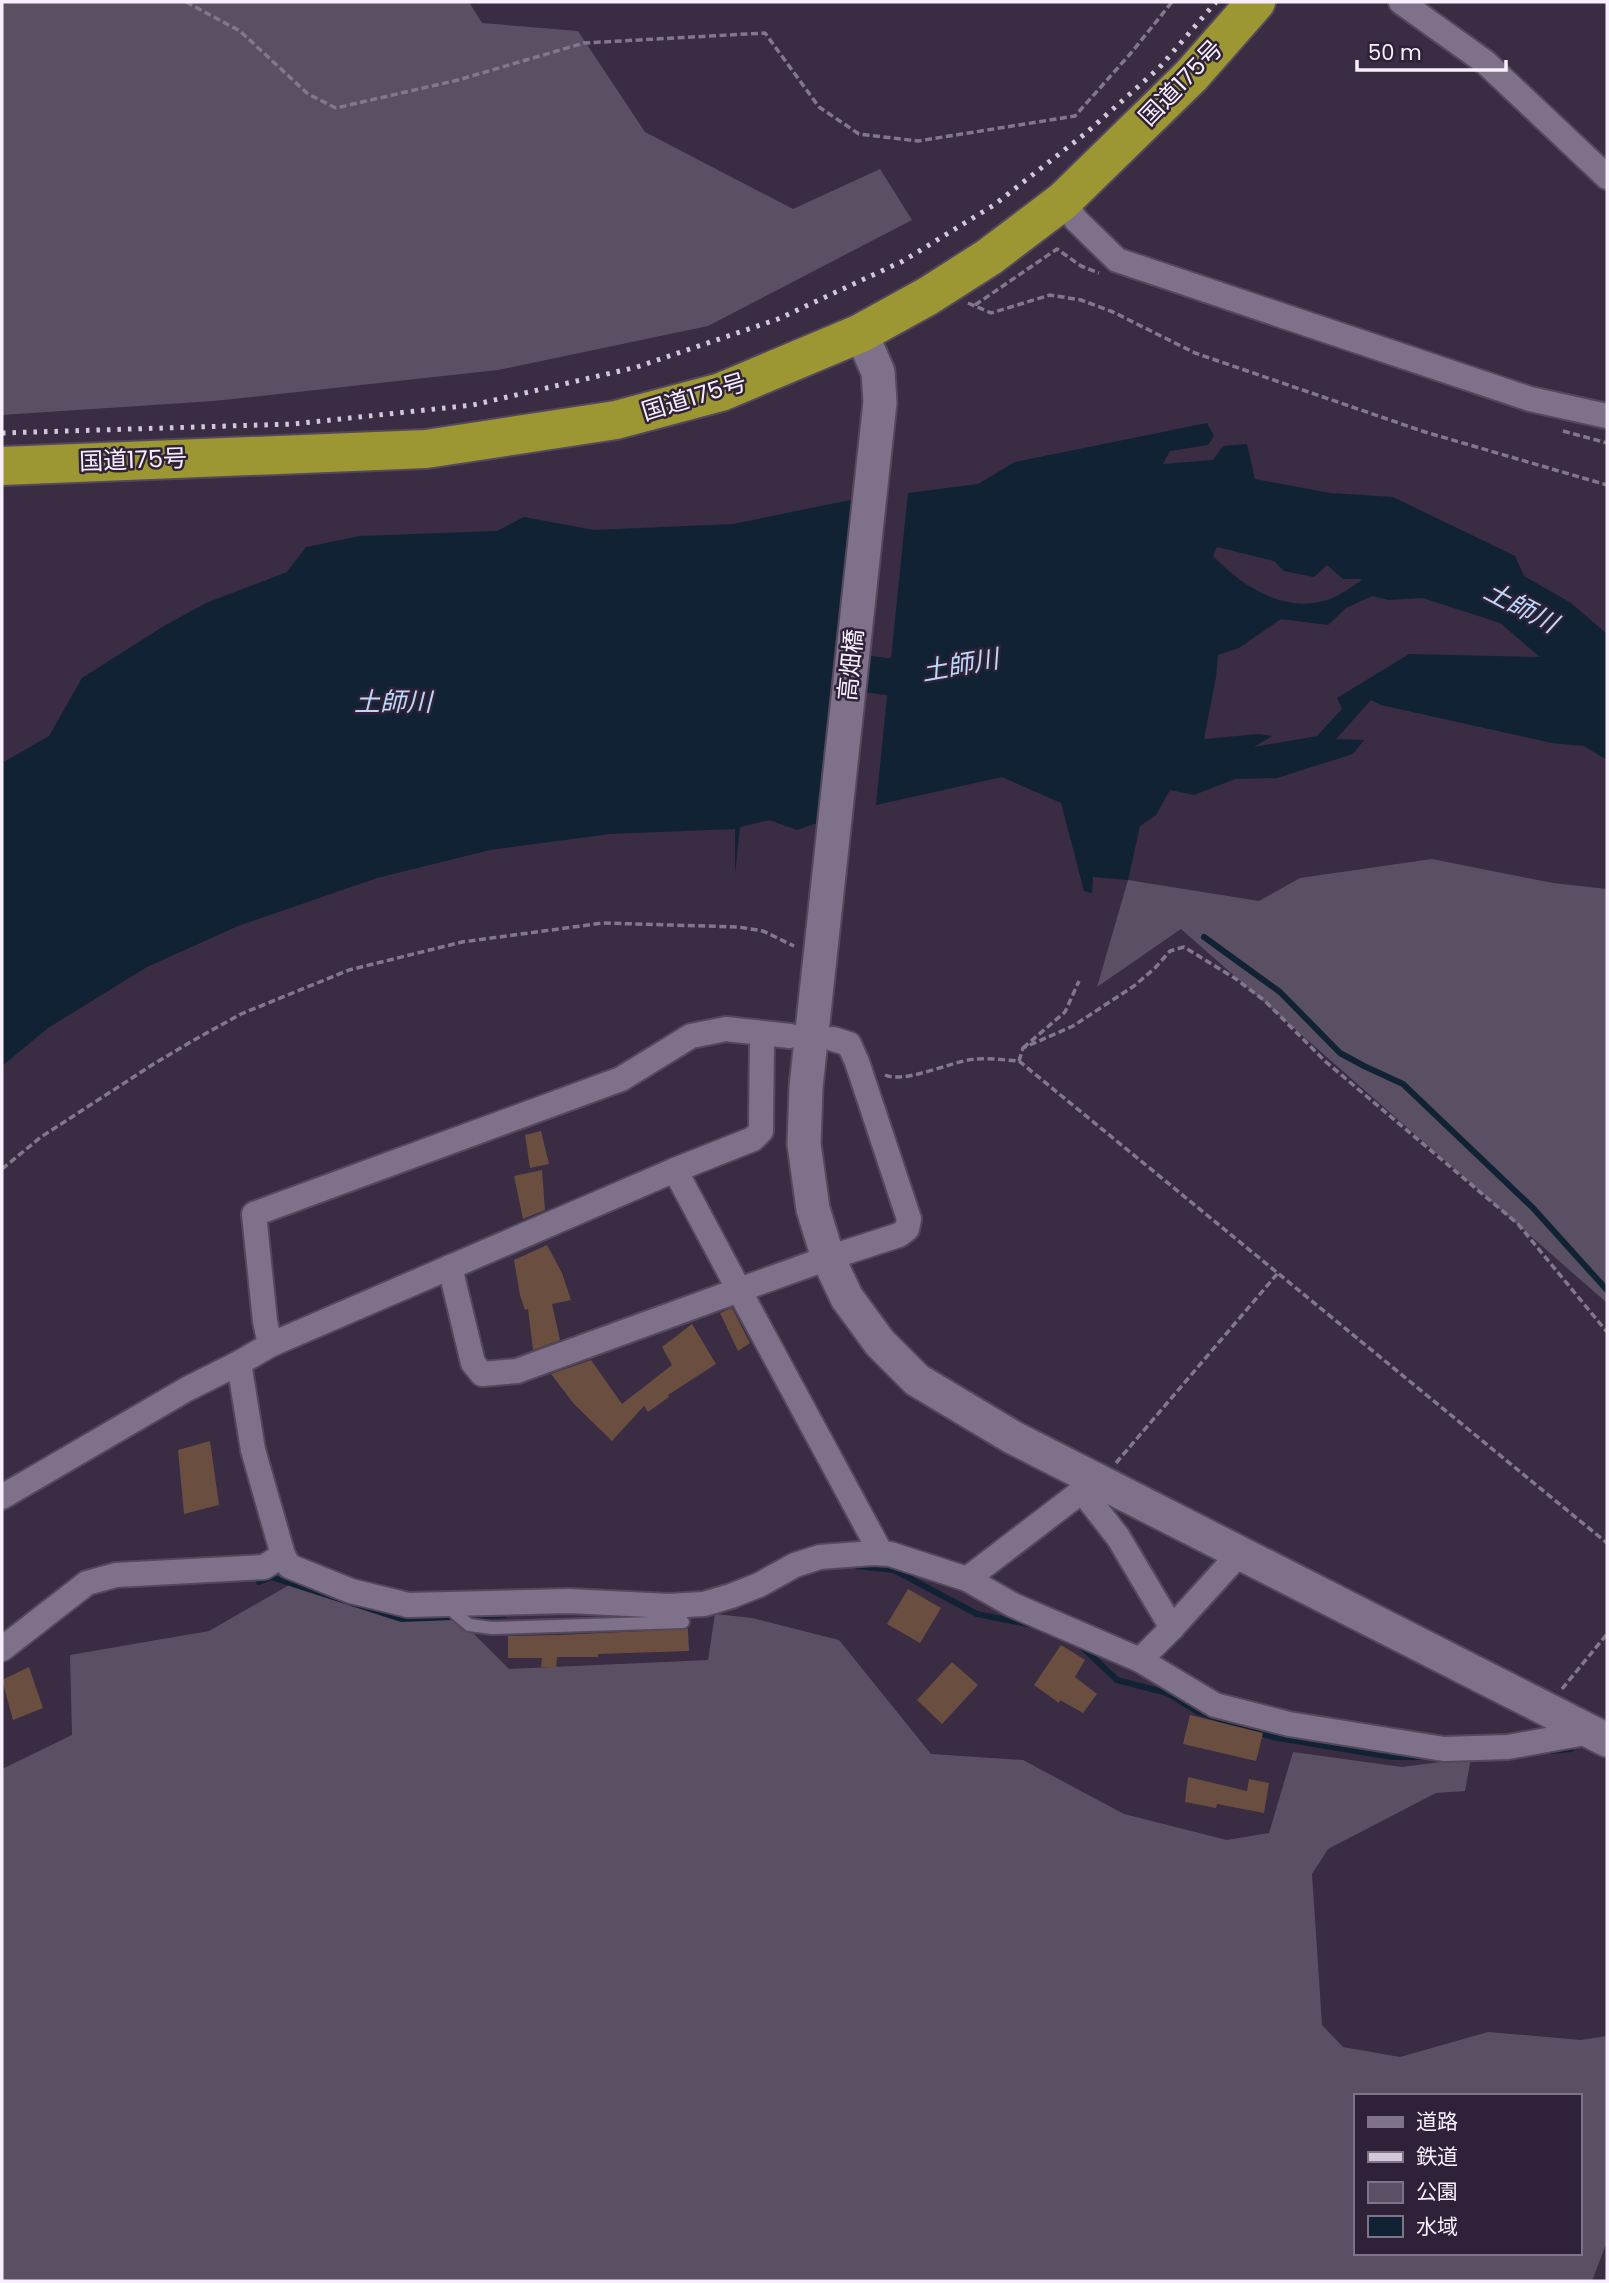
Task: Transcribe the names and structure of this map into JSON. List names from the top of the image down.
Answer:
{
  "streets": {
    "highway": ["国道175号"],
    "street": ["高畑橋"]
  },
  "crossings": [
    ["国道175号", "高畑橋"]
  ],
  "water": ["土師川"],
  "legend": [
    "道路",
    "鉄道",
    "公園",
    "水域"
  ],
  "scale_bar": "50 m"
}
